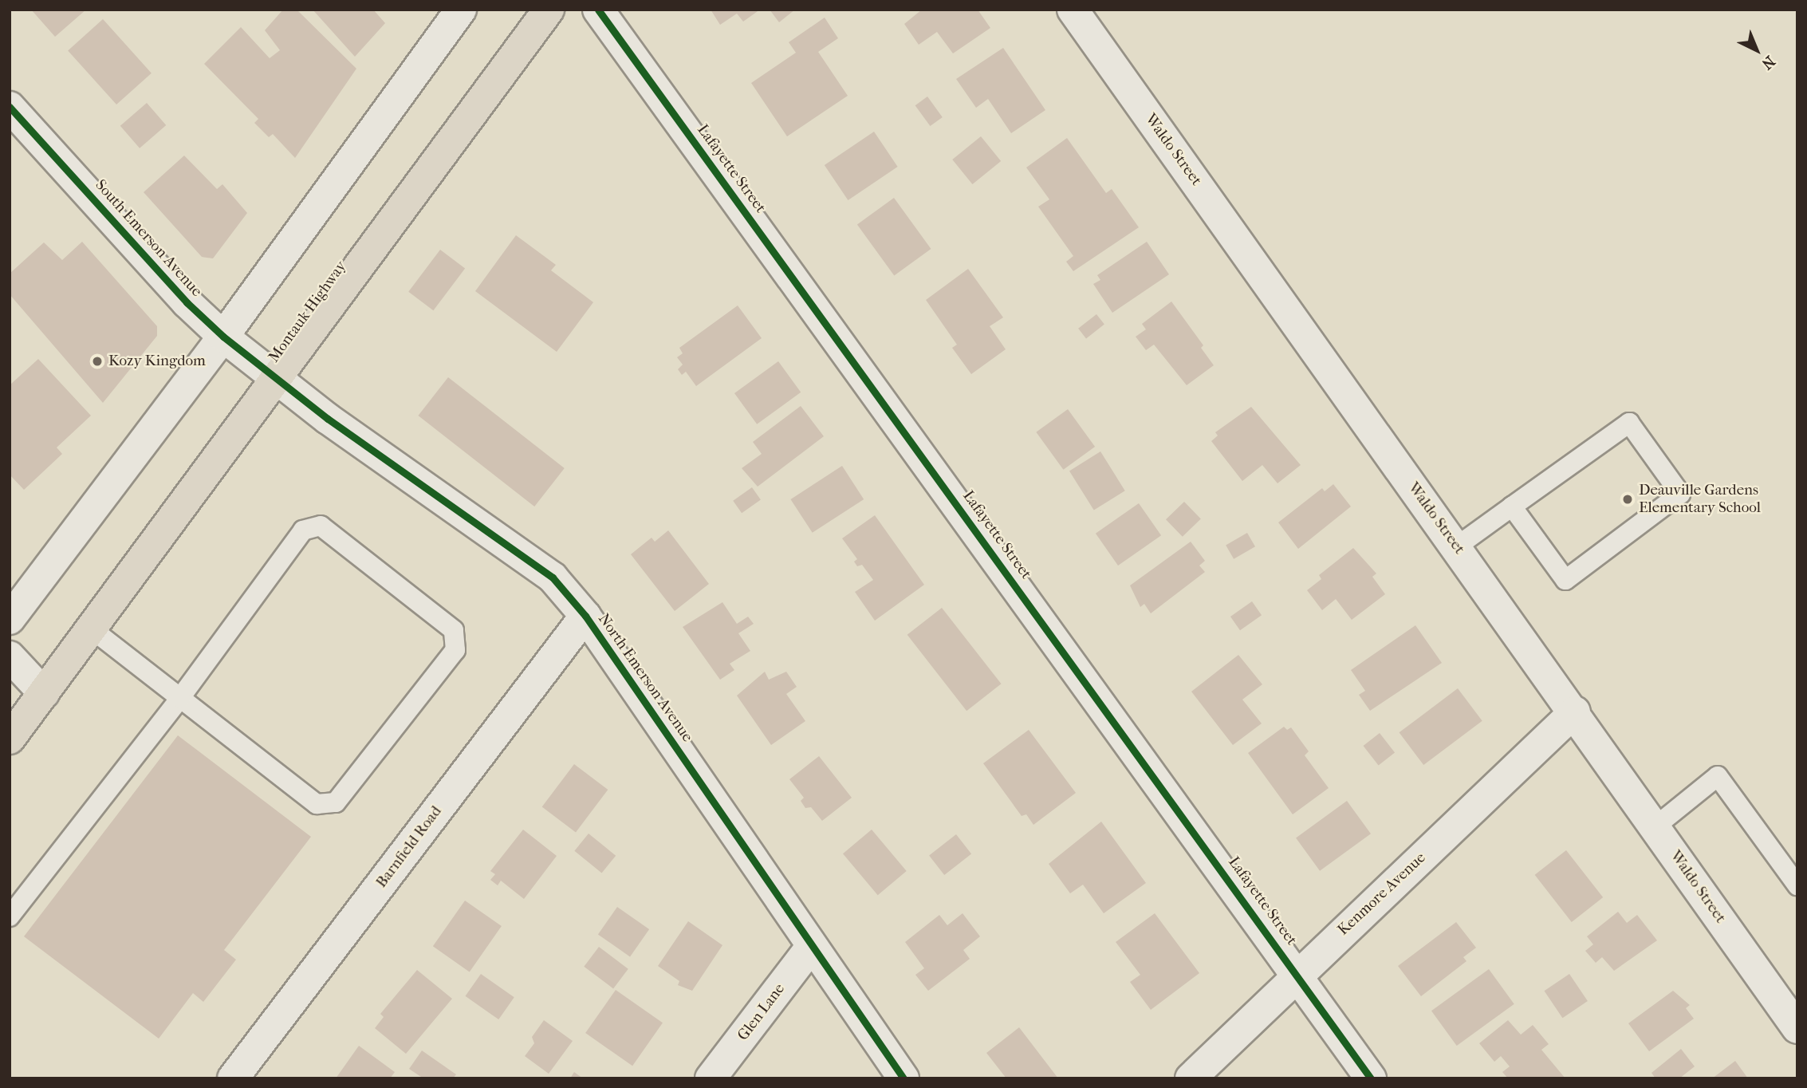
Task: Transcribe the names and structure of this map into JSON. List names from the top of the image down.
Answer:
{
  "streets": {
    "main road": ["Montauk Highway"],
    "street": [
      "Waldo Street",
      "Lafayette Street",
      "South Emerson Avenue",
      "North Emerson Avenue",
      "Barnfield Road",
      "Kenmore Avenue",
      "Glen Lane"
    ]
  },
  "crossings": [
    ["Waldo Street", "Kenmore Avenue"],
    ["Lafayette Street", "Kenmore Avenue"],
    ["South Emerson Avenue", "Montauk Highway"],
    ["South Emerson Avenue", "North Emerson Avenue"],
    ["Montauk Highway", "North Emerson Avenue"],
    ["North Emerson Avenue", "Barnfield Road"],
    ["North Emerson Avenue", "Glen Lane"]
  ],
  "places": ["Kozy Kingdom", "Deauville Gardens Elementary School"],
  "north": "bottom right"
}
